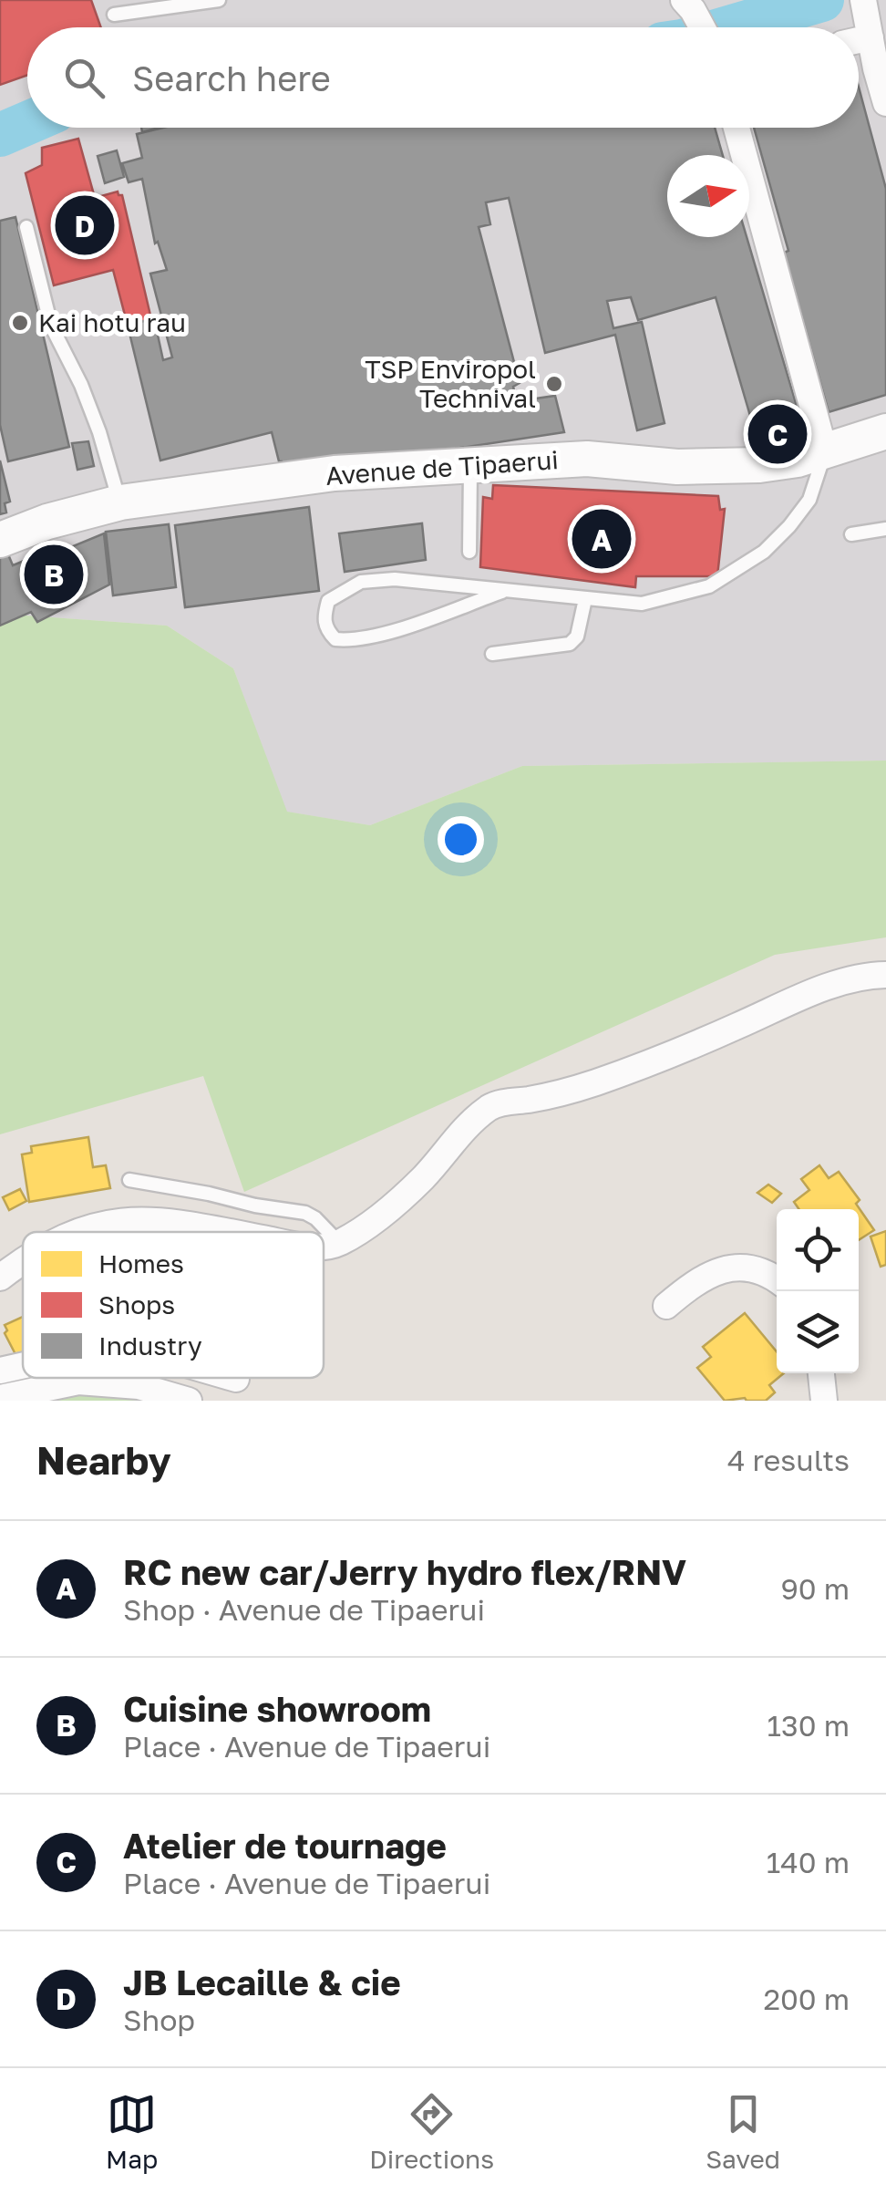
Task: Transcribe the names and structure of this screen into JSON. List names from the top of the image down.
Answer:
{
  "streets": {
    "main road": ["Avenue de Tipaerui"]
  },
  "places": ["Kai hotu rau", "TSP Enviropol Technival"],
  "legend": ["Homes", "Shops", "Industry"],
  "north": "right",
  "page": {
    "search": "Search here",
    "pins": [
      "D",
      "C",
      "A",
      "B"
    ],
    "heading": ["Nearby", "4 results"],
    "list": [
      {
        "mark": "A",
        "name": "RC new car/Jerry hydro flex/RNV",
        "note": "Shop · Avenue de Tipaerui",
        "value": "90 m"
      },
      {
        "mark": "B",
        "name": "Cuisine showroom",
        "note": "Place · Avenue de Tipaerui",
        "value": "130 m"
      },
      {
        "mark": "C",
        "name": "Atelier de tournage",
        "note": "Place · Avenue de Tipaerui",
        "value": "140 m"
      },
      {
        "mark": "D",
        "name": "JB Lecaille & cie",
        "note": "Shop",
        "value": "200 m"
      }
    ],
    "nav": ["Map", "Directions", "Saved"]
  }
}
